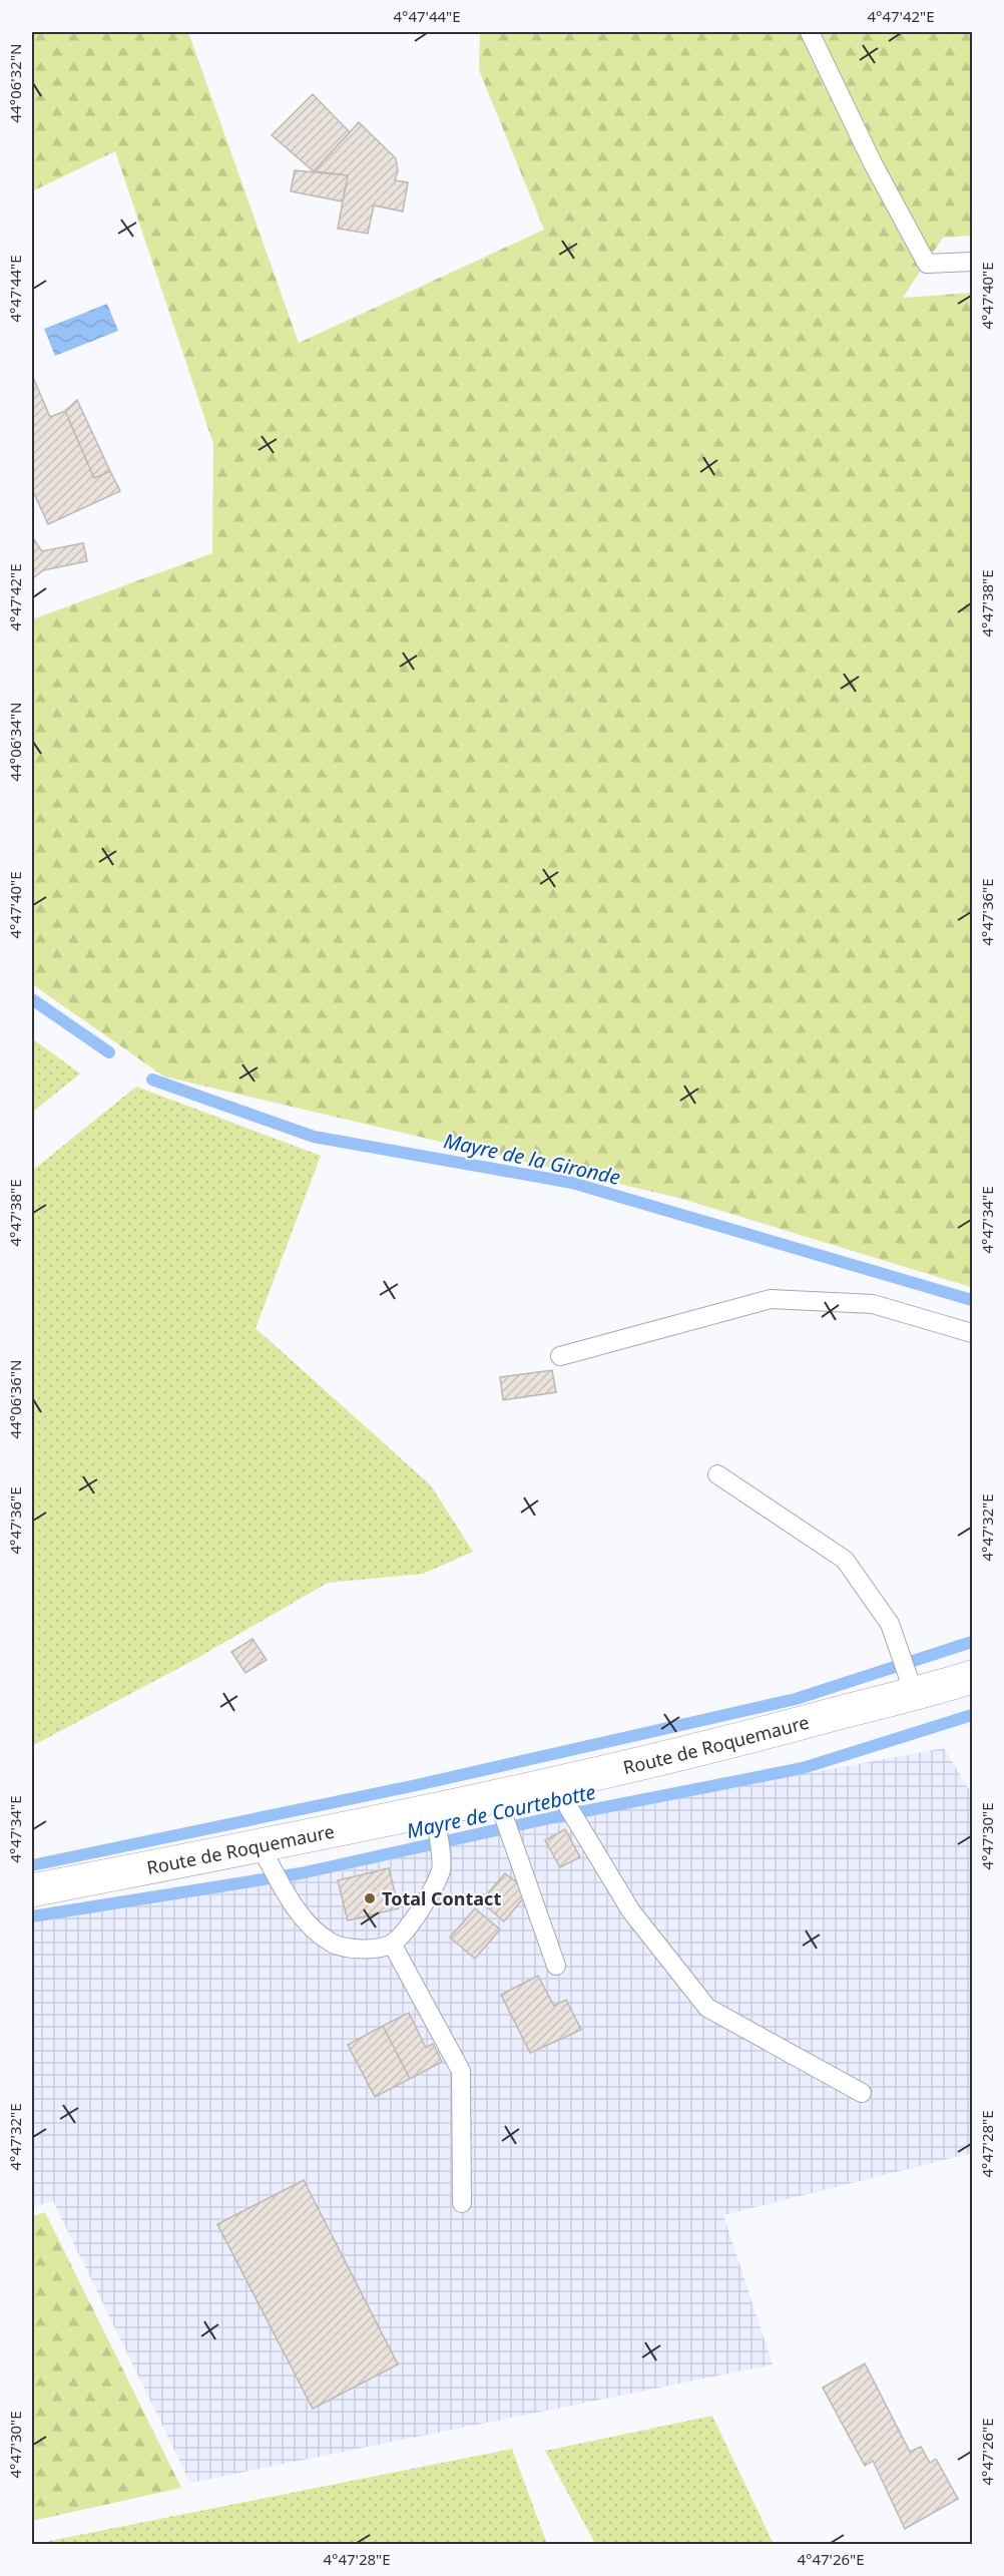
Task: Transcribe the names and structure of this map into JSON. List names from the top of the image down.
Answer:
{
  "streets": {
    "main road": ["Route de Roquemaure"]
  },
  "water": ["Mayre de la Gironde", "Mayre de Courtebotte"],
  "places": ["Total Contact"],
  "coordinates": [
    "4°47'44\"E",
    "4°47'42\"E",
    "44°06'32\"N",
    "4°47'40\"E",
    "4°47'38\"E",
    "44°06'34\"N",
    "4°47'36\"E",
    "4°47'34\"E",
    "44°06'36\"N",
    "4°47'32\"E",
    "4°47'30\"E",
    "4°47'28\"E",
    "4°47'26\"E"
  ]
}
